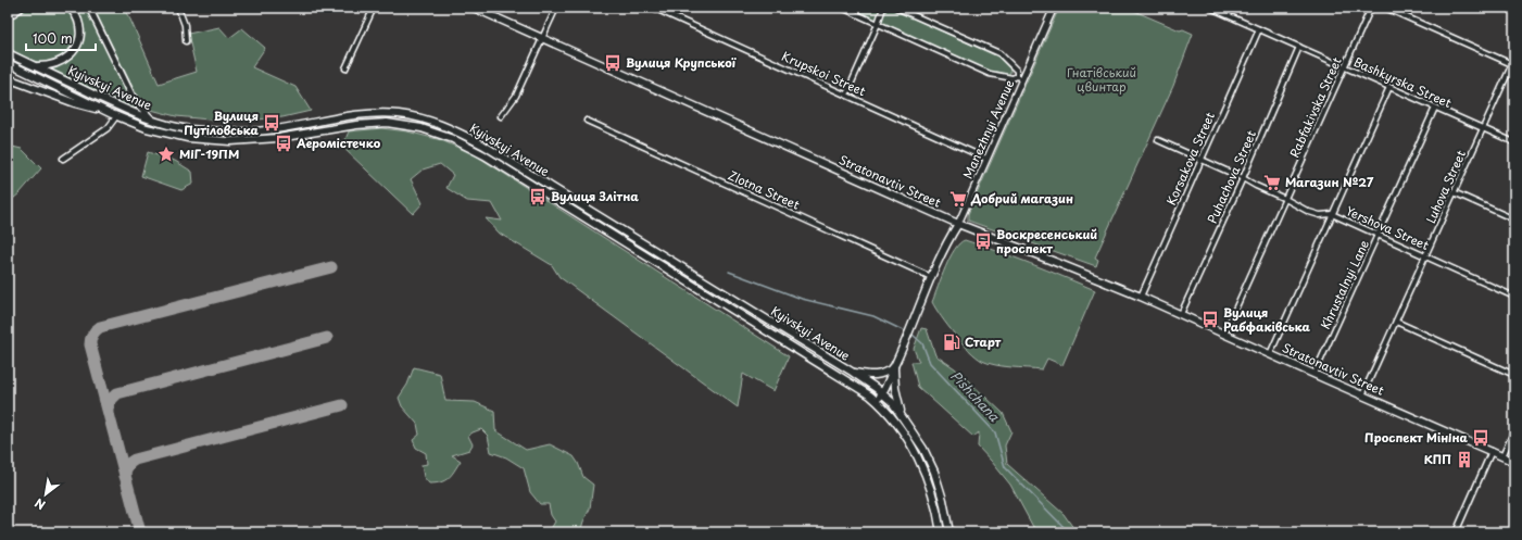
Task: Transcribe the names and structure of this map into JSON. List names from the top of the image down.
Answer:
{
  "streets": {
    "main road": ["Kyivskyi Avenue", "Manezhnyi Avenue", "Stratonavtiv Street"],
    "street": [
      "Krupskoi Street",
      "Bashkyrska Street",
      "Rabfakivska Street",
      "Korsakova Street",
      "Puhachova Street",
      "Luhova Street",
      "Zlotna Street",
      "Yershova Street",
      "Khrustalnyi Lane"
    ]
  },
  "crossings": [
    ["Krupskoi Street", "Manezhnyi Avenue"],
    ["Bashkyrska Street", "Rabfakivska Street"],
    ["Bashkyrska Street", "Korsakova Street"],
    ["Bashkyrska Street", "Puhachova Street"],
    ["Bashkyrska Street", "Luhova Street"],
    ["Bashkyrska Street", "Khrustalnyi Lane"],
    ["Kyivskyi Avenue", "Manezhnyi Avenue"],
    ["Rabfakivska Street", "Stratonavtiv Street"],
    ["Rabfakivska Street", "Yershova Street"],
    ["Manezhnyi Avenue", "Stratonavtiv Street"],
    ["Manezhnyi Avenue", "Zlotna Street"],
    ["Korsakova Street", "Stratonavtiv Street"],
    ["Korsakova Street", "Yershova Street"],
    ["Puhachova Street", "Stratonavtiv Street"],
    ["Puhachova Street", "Yershova Street"],
    ["Stratonavtiv Street", "Luhova Street"],
    ["Stratonavtiv Street", "Khrustalnyi Lane"],
    ["Luhova Street", "Yershova Street"],
    ["Yershova Street", "Khrustalnyi Lane"]
  ],
  "water": ["Pishchana"],
  "parks": ["Гнатівський цвинтар"],
  "places": {
    "bus stop": [
      "Вулиця Крупської",
      "Вулиця Путіловська",
      "Аеромістечко",
      "Вулиця Злітна",
      "Воскресенський проспект",
      "Вулиця Рабфаківська",
      "Проспект Мініна"
    ],
    "place": ["МіГ-19ПМ"],
    "supermarket": ["Магазин №27", "Добрий магазин"],
    "fuel station": ["Старт"],
    "building": ["КПП"]
  },
  "scale_bar": "100 m",
  "north": "bottom left"
}
